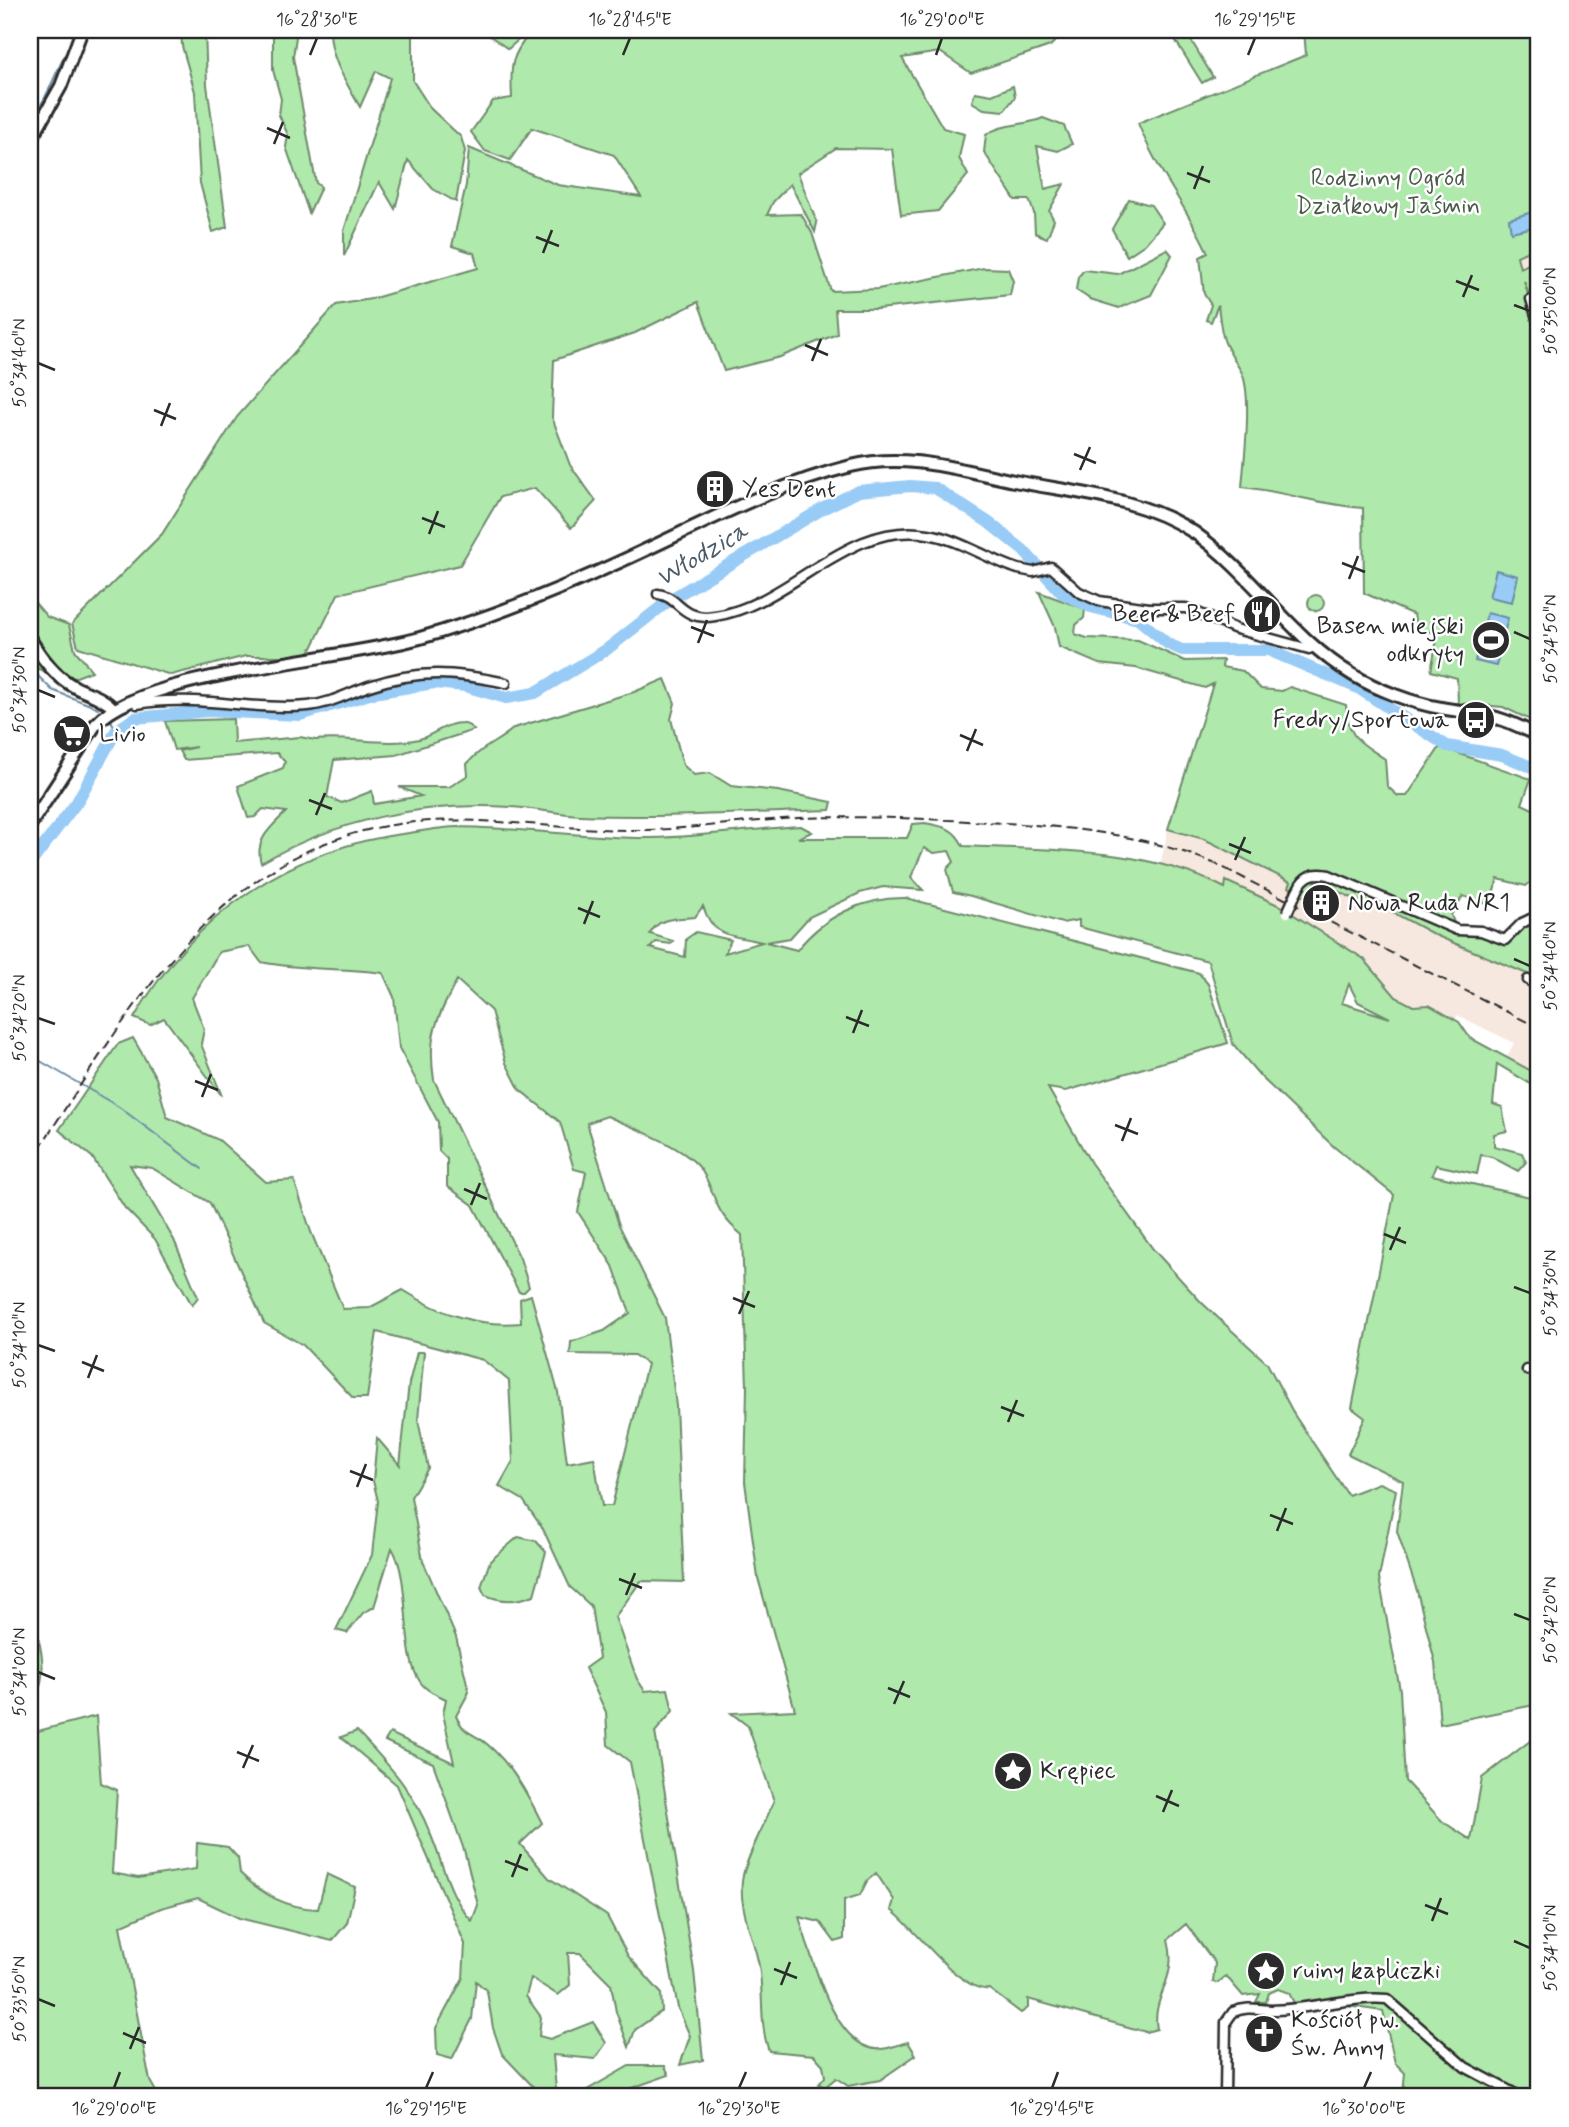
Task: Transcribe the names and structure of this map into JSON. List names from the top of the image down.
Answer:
{
  "water": ["Włodzica"],
  "parks": ["Rodzinny Ogród Działkowy Jaśmin"],
  "places": {
    "building": ["Yes Dent", "Nowa Ruda NR1"],
    "restaurant": ["Beer & Beef"],
    "sports": ["Basen miejski odkryty"],
    "bus stop": ["Fredry/Sportowa"],
    "supermarket": ["Livio"],
    "place": ["Krępiec", "ruiny kapliczki"],
    "church": ["Kościół pw. Św. Anny"]
  },
  "coordinates": [
    "16°28'30\"E",
    "16°28'45\"E",
    "16°29'00\"E",
    "16°29'15\"E",
    "50°35'00\"N",
    "50°34'40\"N",
    "50°34'50\"N",
    "50°34'30\"N",
    "50°34'20\"N",
    "50°34'10\"N",
    "50°34'00\"N",
    "50°33'50\"N",
    "16°29'30\"E",
    "16°29'45\"E",
    "16°30'00\"E"
  ]
}
